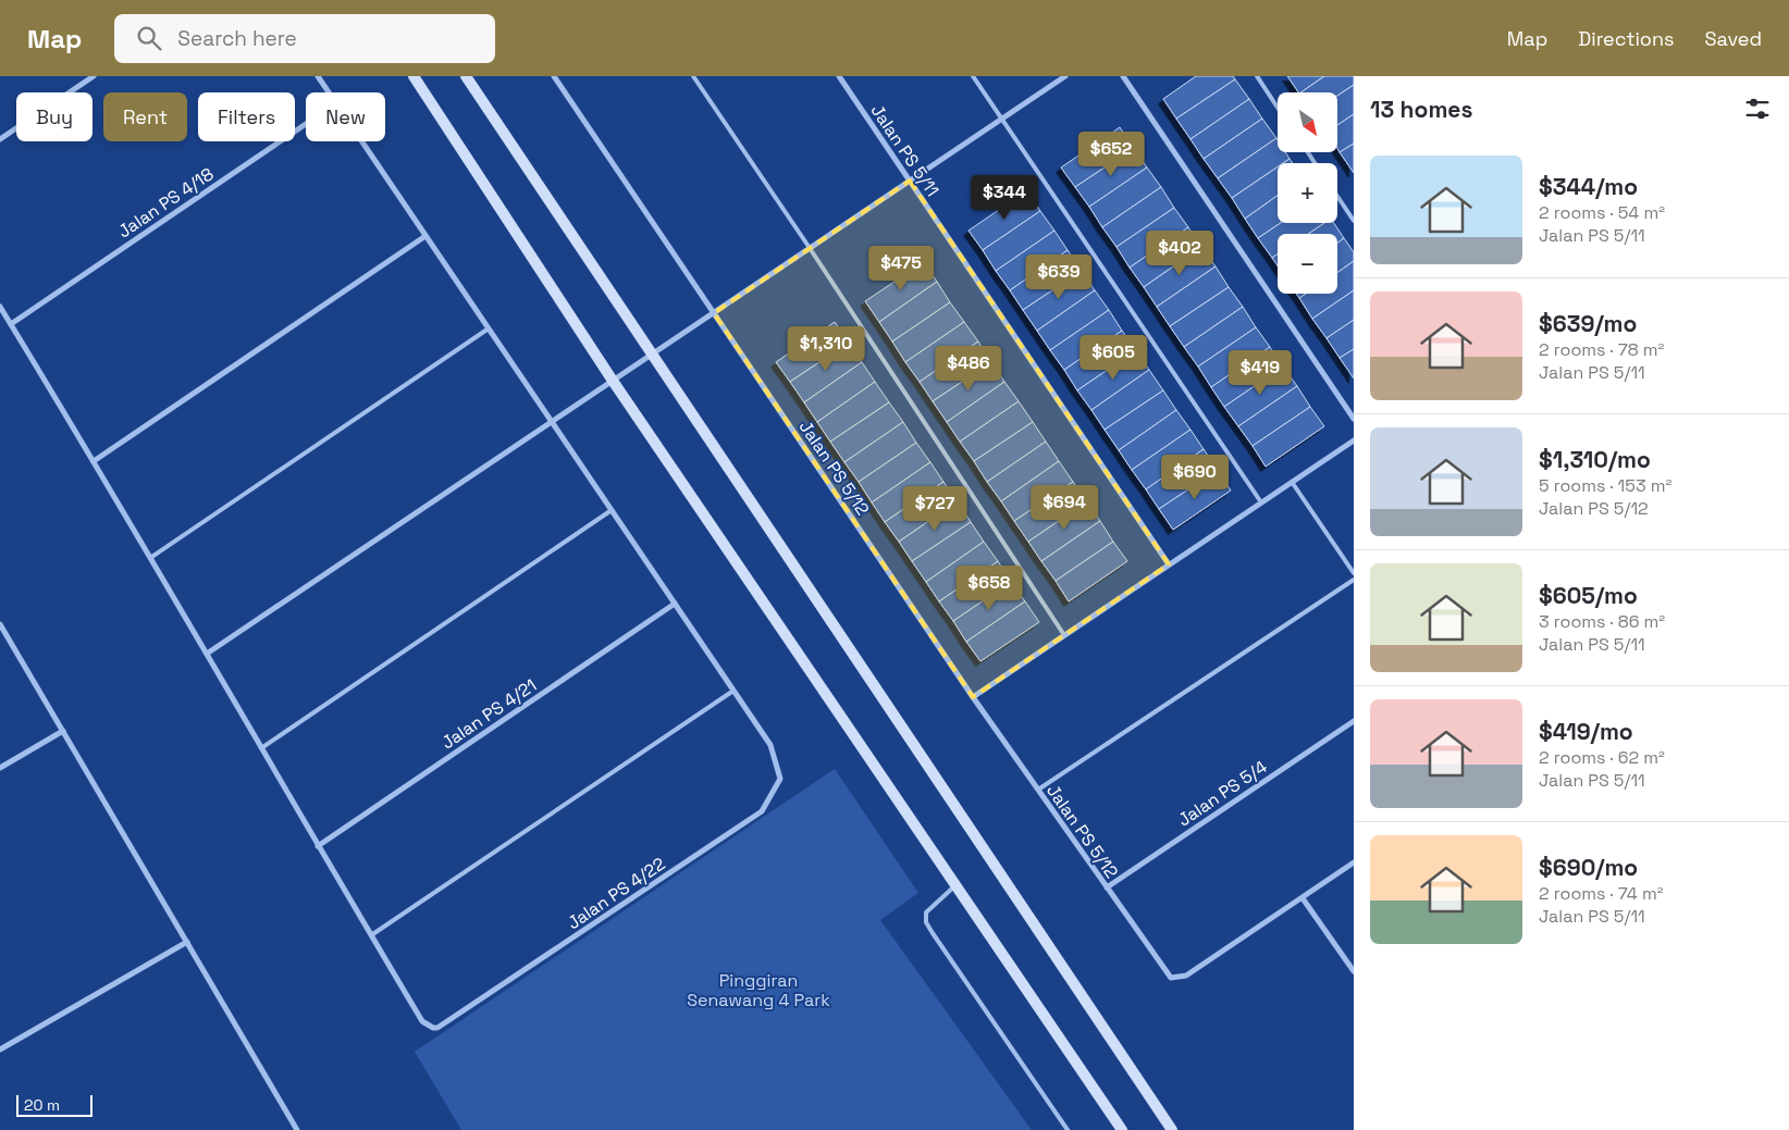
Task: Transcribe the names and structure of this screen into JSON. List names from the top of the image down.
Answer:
{
  "streets": {
    "street": [
      "Jalan PS 5/11",
      "Jalan PS 4/18",
      "Jalan PS 5/12",
      "Jalan PS 4/21",
      "Jalan PS 5/4",
      "Jalan PS 4/22"
    ]
  },
  "crossings": [
    ["Jalan PS 5/12", "Jalan PS 5/4"]
  ],
  "parks": ["Pinggiran Senawang 4 Park"],
  "scale_bar": "20 m",
  "north": "bottom right",
  "page": {
    "header": "Map",
    "search": "Search here",
    "nav": ["Map", "Directions", "Saved"],
    "heading": "13 homes",
    "map_buttons": ["+", "−"],
    "chip": [
      "Buy",
      "Rent",
      "Filters",
      "New"
    ],
    "price": [
      "$652",
      "$344",
      "$402",
      "$475",
      "$639",
      "$1,310",
      "$605",
      "$486",
      "$419",
      "$690",
      "$694",
      "$727",
      "$658"
    ],
    "list": [
      {
        "name": "$344/mo",
        "note": "2 rooms · 54 m² · Jalan PS 5/11"
      },
      {
        "name": "$639/mo",
        "note": "2 rooms · 78 m² · Jalan PS 5/11"
      },
      {
        "name": "$1,310/mo",
        "note": "5 rooms · 153 m² · Jalan PS 5/12"
      },
      {
        "name": "$605/mo",
        "note": "3 rooms · 86 m² · Jalan PS 5/11"
      },
      {
        "name": "$419/mo",
        "note": "2 rooms · 62 m² · Jalan PS 5/11"
      },
      {
        "name": "$690/mo",
        "note": "2 rooms · 74 m² · Jalan PS 5/11"
      }
    ],
    "scale": "20 m"
  }
}
